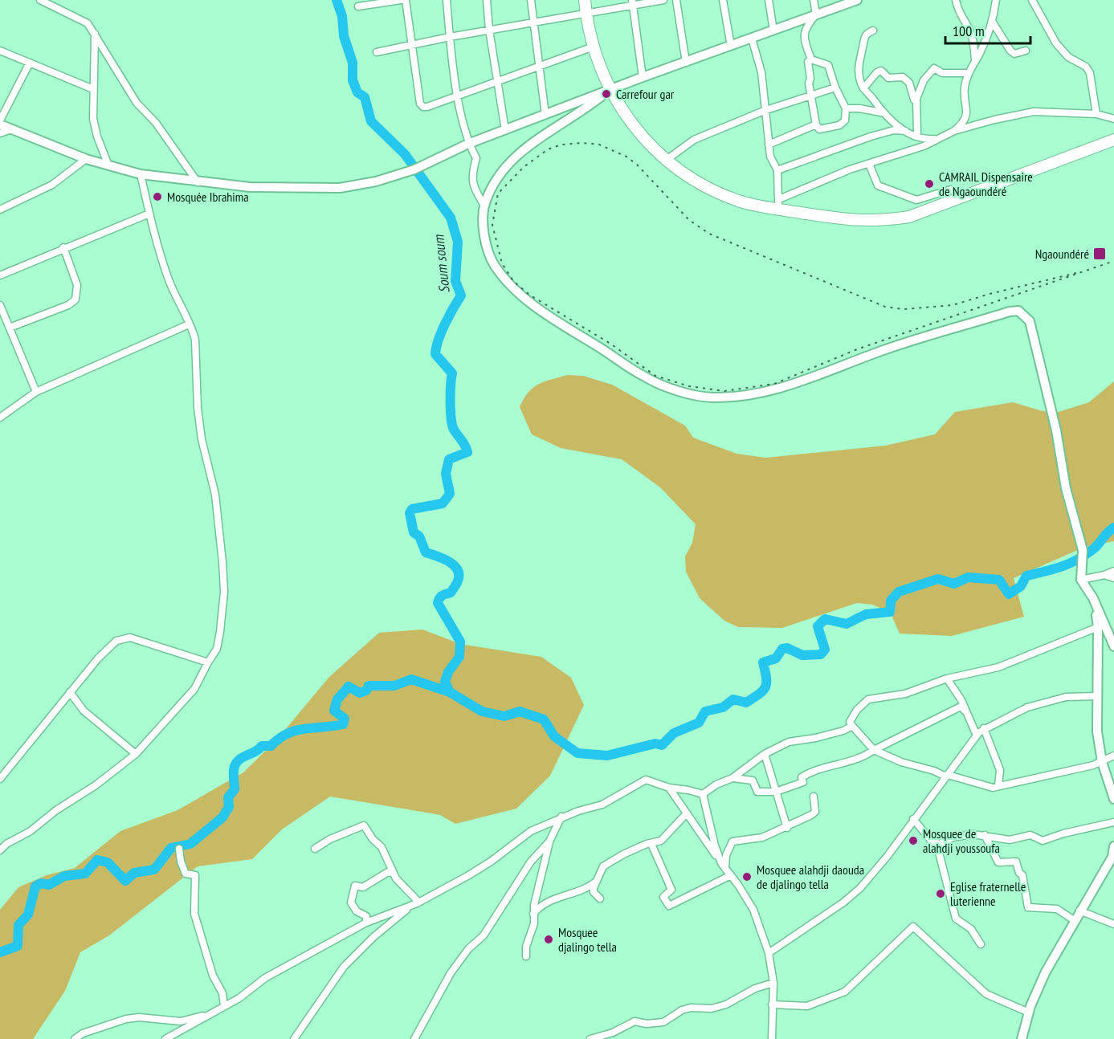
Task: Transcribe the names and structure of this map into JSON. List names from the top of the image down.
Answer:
{
  "water": ["Soum soum"],
  "places": {
    "other": [
      "Carrefour gar",
      "CAMRAIL Dispensaire de Ngaoundéré",
      "Mosquée Ibrahima",
      "Mosquee de alahdji youssoufa",
      "Mosquee alahdji daouda de djalingo tella",
      "Eglise fraternelle luterienne",
      "Mosquee djalingo tella"
    ],
    "transit": ["Ngaoundéré"]
  },
  "scale_bar": "100 m"
}
